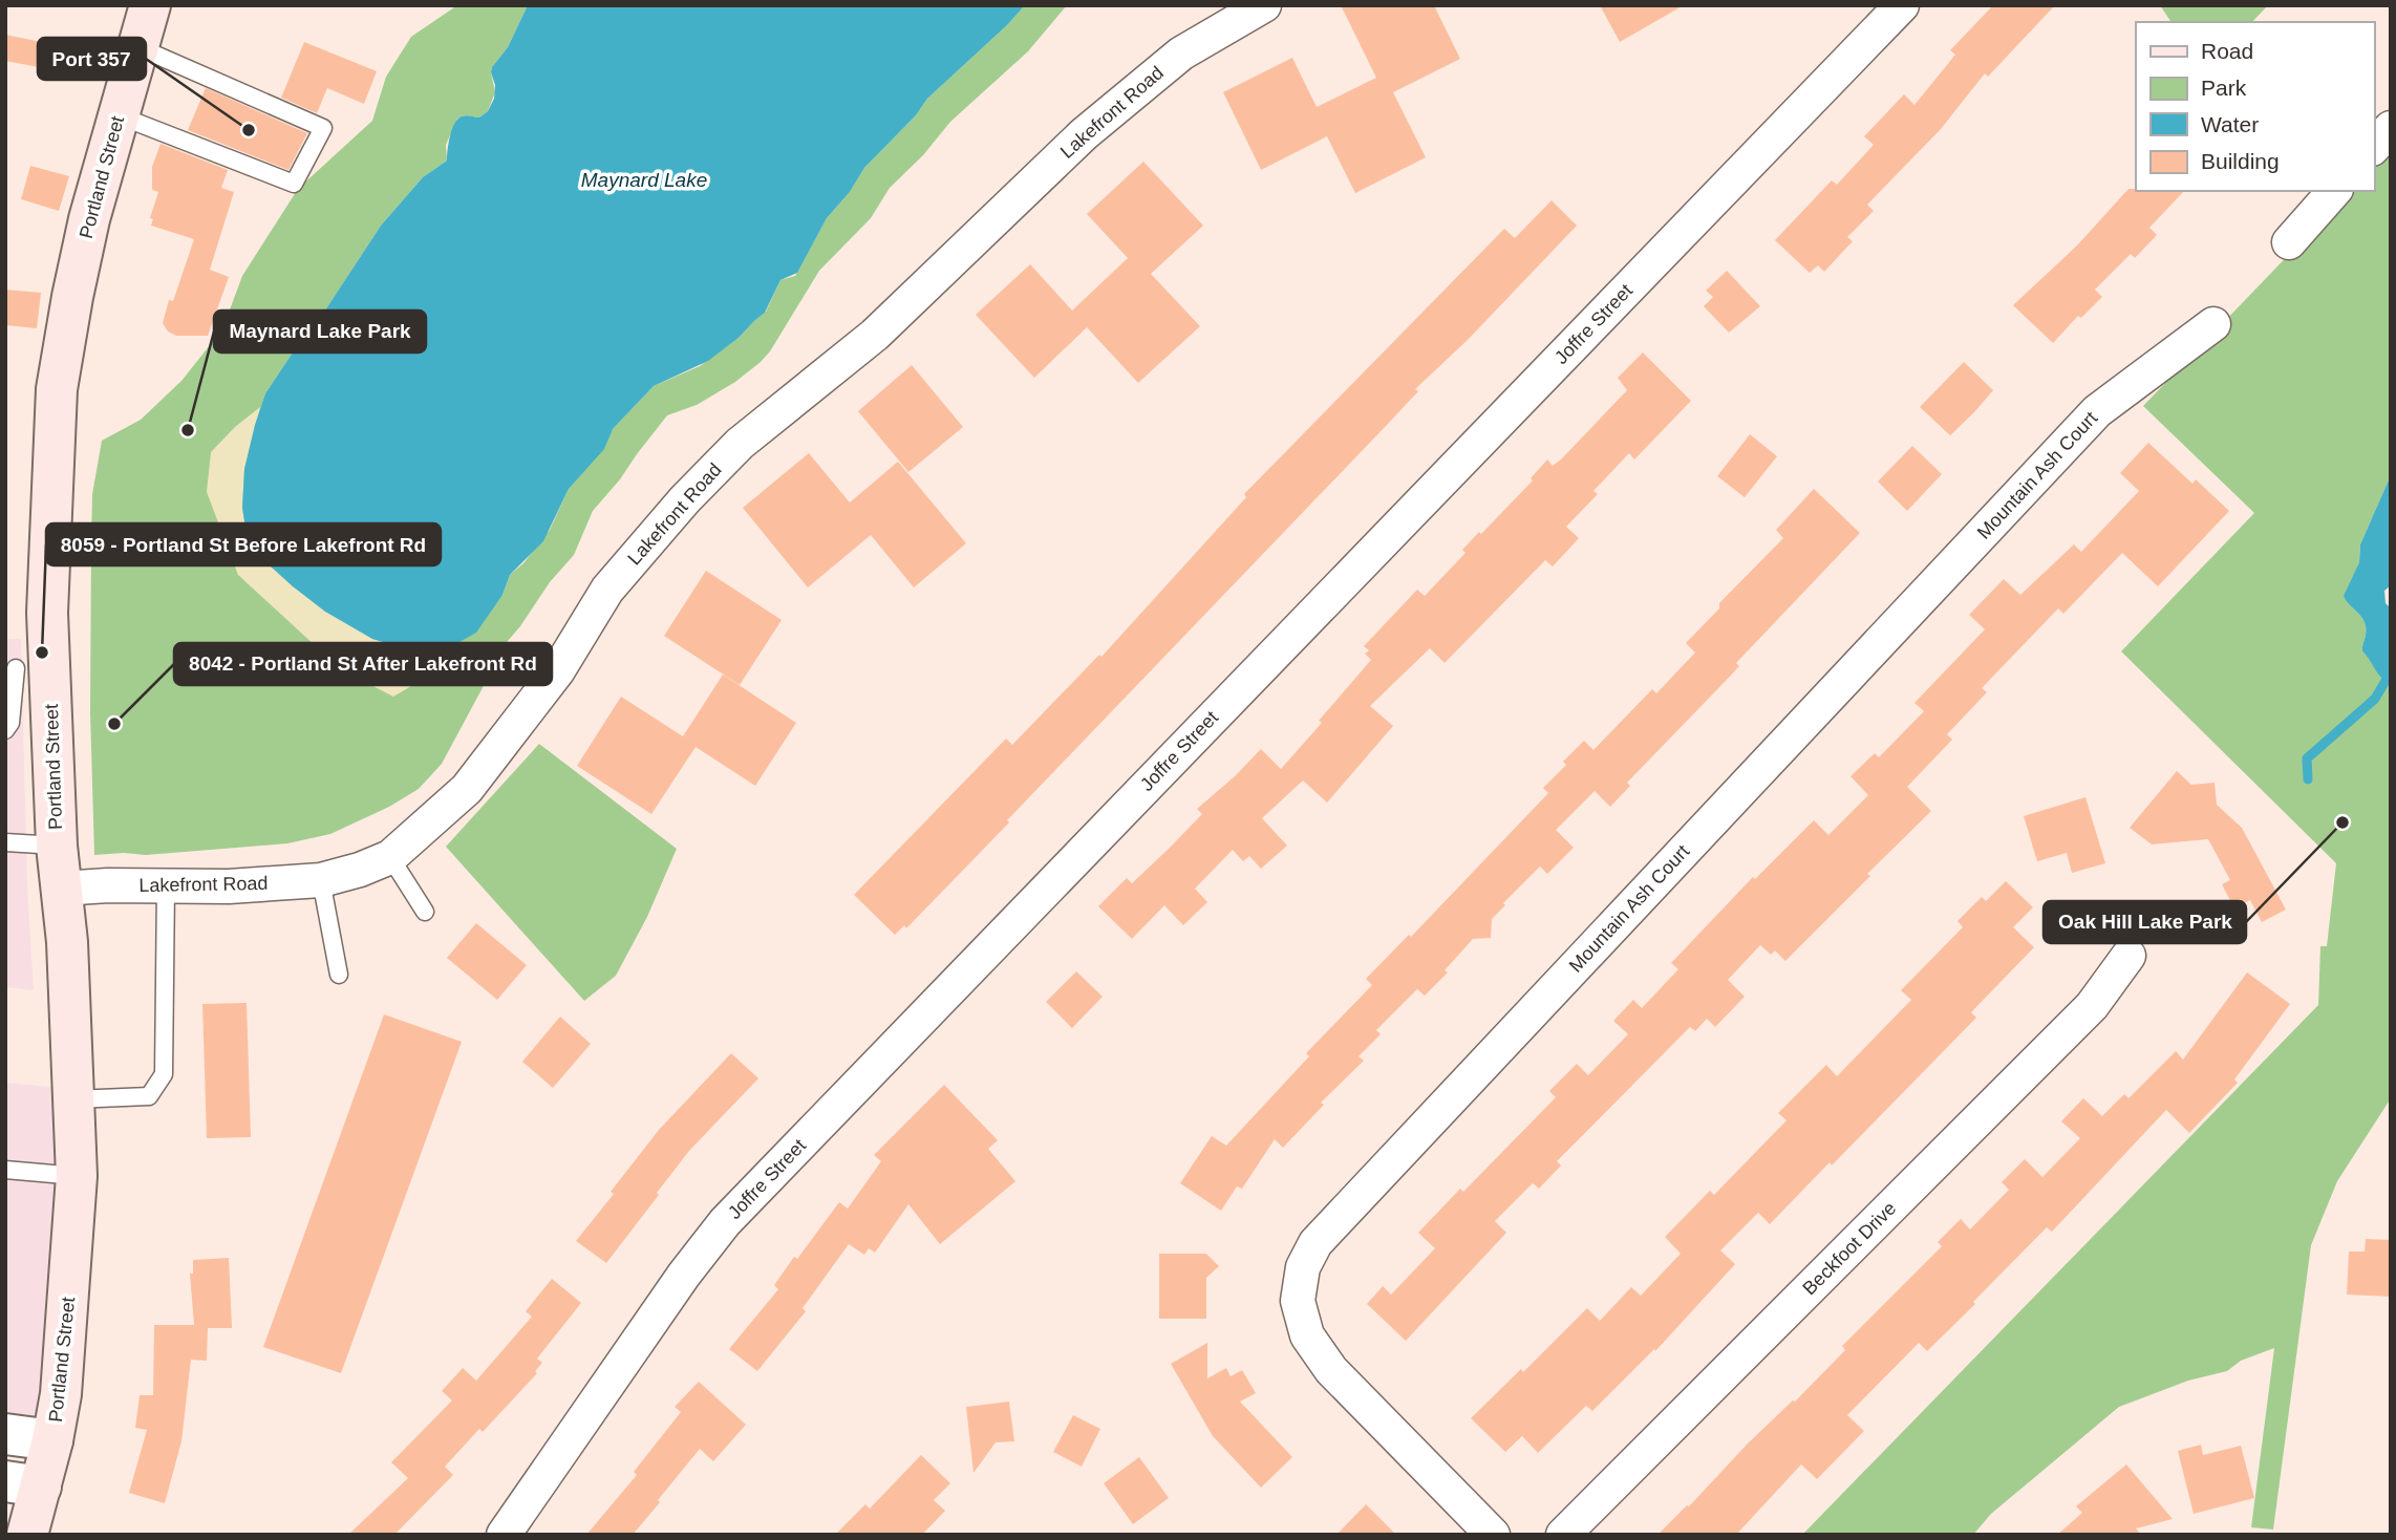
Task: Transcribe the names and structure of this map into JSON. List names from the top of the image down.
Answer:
{
  "streets": {
    "main road": ["Portland Street"],
    "street": [
      "Lakefront Road",
      "Joffre Street",
      "Mountain Ash Court",
      "Beckfoot Drive"
    ]
  },
  "crossings": [
    ["Lakefront Road", "Portland Street"]
  ],
  "water": ["Maynard Lake"],
  "places": [
    "Port 357",
    "Maynard Lake Park",
    "8059 - Portland St Before Lakefront Rd",
    "8042 - Portland St After Lakefront Rd",
    "Oak Hill Lake Park"
  ],
  "legend": [
    "Road",
    "Park",
    "Water",
    "Building"
  ]
}
